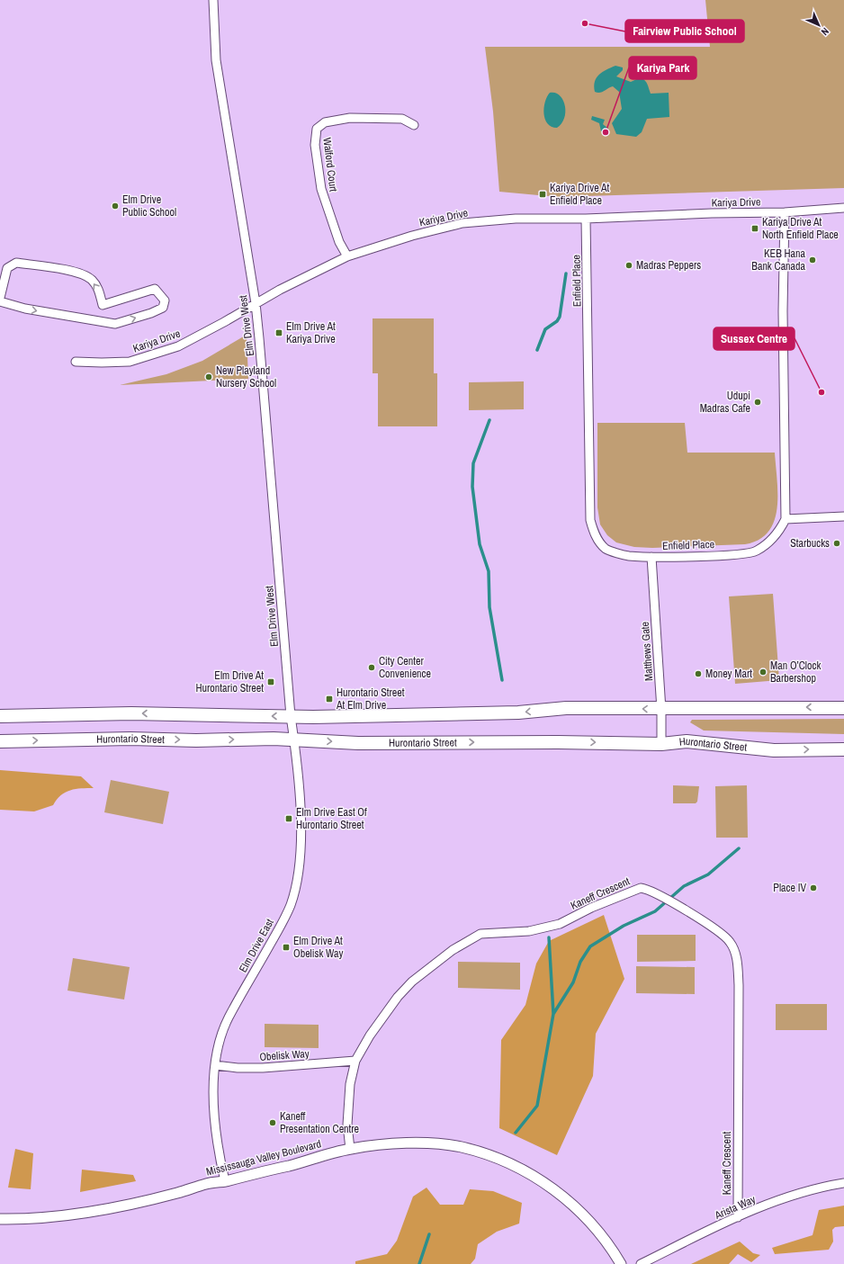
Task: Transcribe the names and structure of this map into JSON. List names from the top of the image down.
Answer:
{
  "streets": {
    "main road": ["Hurontario Street"],
    "street": [
      "Walford Court",
      "Kariya Drive",
      "Enfield Place",
      "Elm Drive West",
      "Matthews Gate",
      "Kaneff Crescent",
      "Elm Drive East",
      "Obelisk Way",
      "Mississauga Valley Boulevard",
      "Arista Way"
    ]
  },
  "crossings": [
    ["Walford Court", "Kariya Drive"],
    ["Kariya Drive", "Enfield Place"],
    ["Kariya Drive", "Elm Drive West"],
    ["Enfield Place", "Matthews Gate"],
    ["Elm Drive West", "Elm Drive East"],
    ["Matthews Gate", "Hurontario Street"],
    ["Hurontario Street", "Elm Drive East"],
    ["Kaneff Crescent", "Obelisk Way"],
    ["Kaneff Crescent", "Mississauga Valley Boulevard"],
    ["Kaneff Crescent", "Arista Way"],
    ["Elm Drive East", "Obelisk Way"],
    ["Elm Drive East", "Mississauga Valley Boulevard"]
  ],
  "places": {
    "other": [
      "Fairview Public School",
      "Kariya Park",
      "Elm Drive Public School",
      "KEB Hana Bank Canada",
      "Madras Peppers",
      "New Playland Nursery School",
      "Sussex Centre",
      "Udupi Madras Cafe",
      "Starbucks",
      "City Center Convenience",
      "Man O’Clock Barbershop",
      "Money Mart",
      "Place IV",
      "Kaneff Presentation Centre"
    ],
    "transit": [
      "Kariya Drive At Enfield Place",
      "Kariya Drive At North Enfield Place",
      "Elm Drive At Kariya Drive",
      "Elm Drive At Hurontario Street",
      "Hurontario Street At Elm Drive",
      "Elm Drive East Of Hurontario Street",
      "Elm Drive At Obelisk Way"
    ]
  },
  "north": "bottom right"
}
